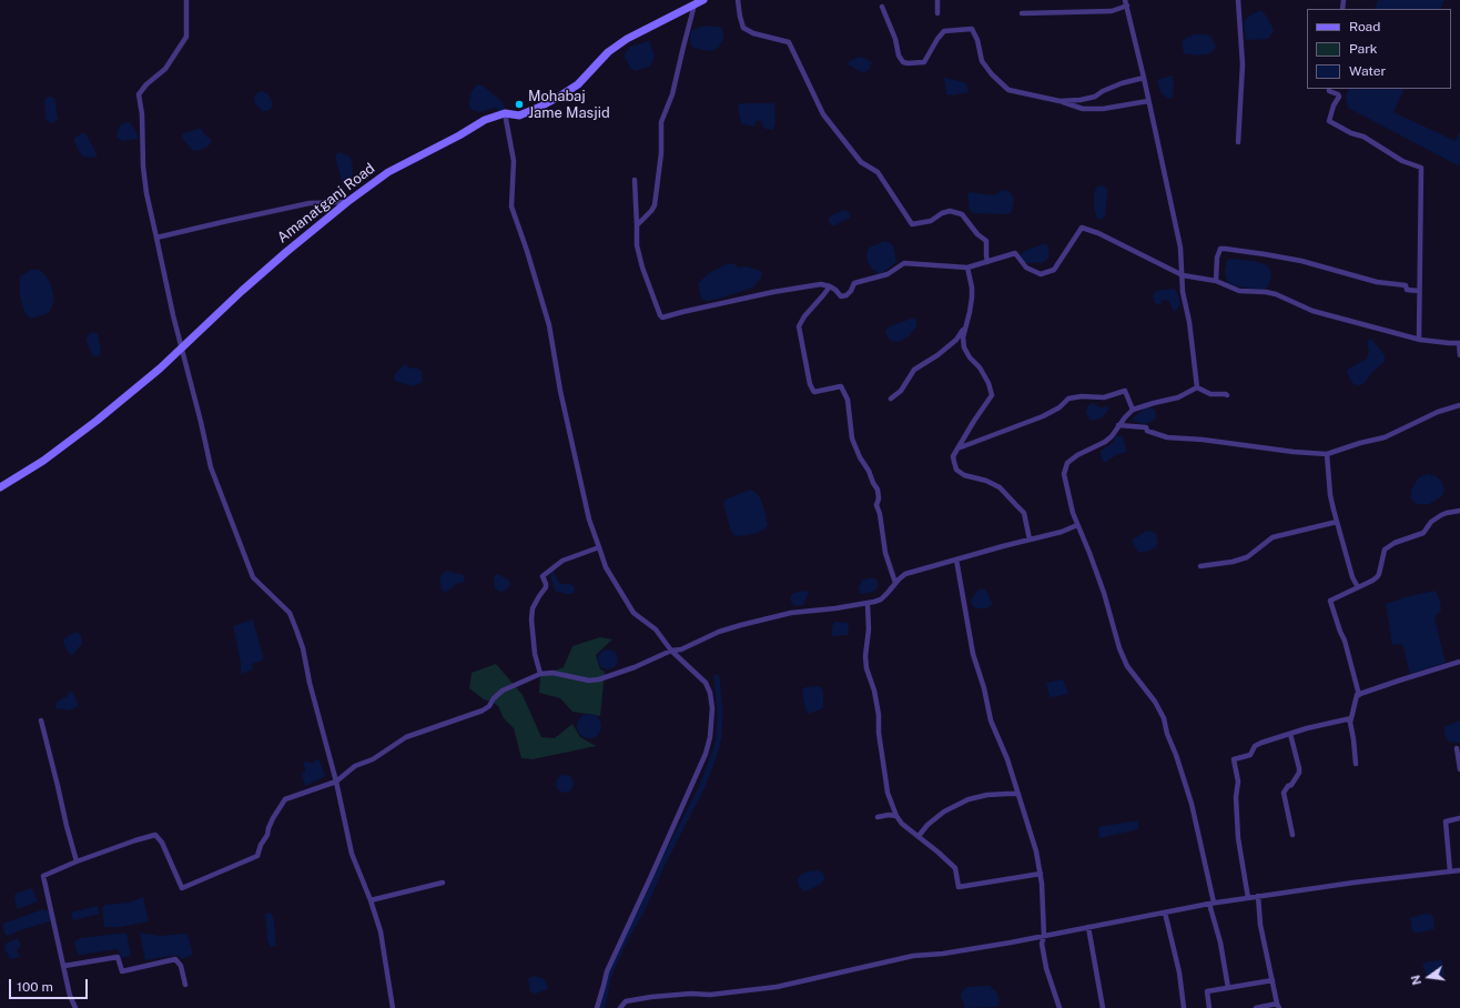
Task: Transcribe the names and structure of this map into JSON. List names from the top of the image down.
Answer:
{
  "streets": {
    "main road": ["Amanatganj Road"]
  },
  "places": ["Mohabaj Jame Masjid"],
  "legend": ["Road", "Park", "Water"],
  "scale_bar": "100 m",
  "north": "left"
}
